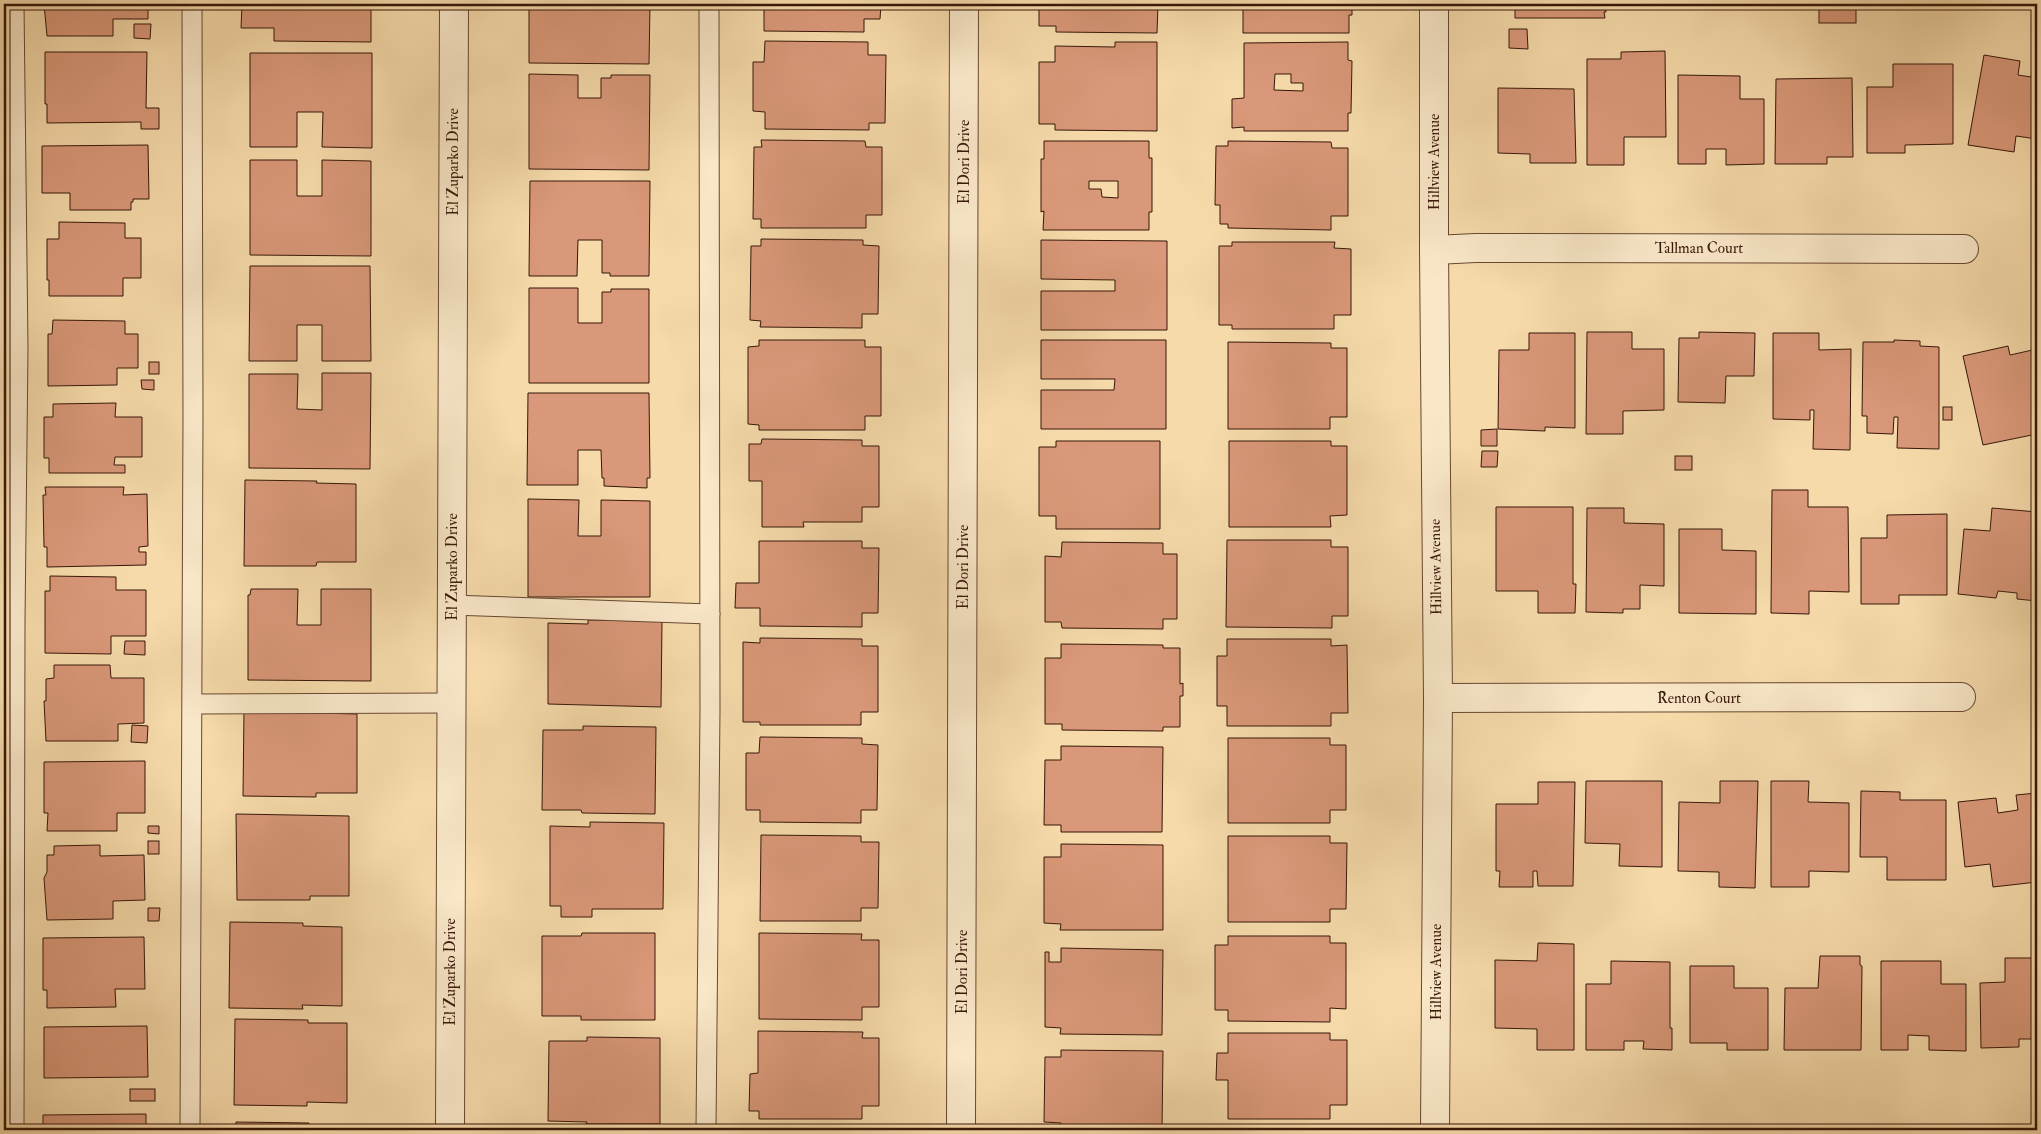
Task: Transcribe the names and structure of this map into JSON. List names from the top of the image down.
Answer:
{
  "streets": {
    "street": [
      "El Zuparko Drive",
      "El Dori Drive",
      "Hillview Avenue",
      "Tallman Court",
      "Renton Court"
    ]
  },
  "crossings": [
    ["Hillview Avenue", "Tallman Court"],
    ["Hillview Avenue", "Renton Court"]
  ]
}
